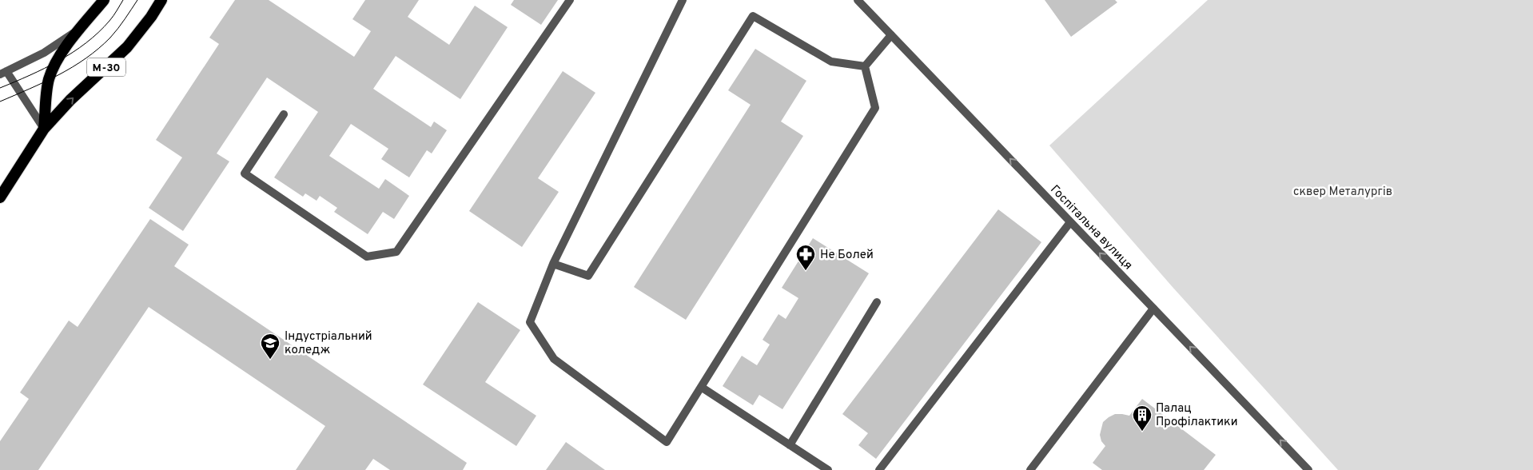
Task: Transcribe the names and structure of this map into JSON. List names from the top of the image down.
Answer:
{
  "streets": {
    "highway": ["М-30"],
    "street": ["Госпітальна вулиця"]
  },
  "one_way": ["Госпітальна вулиця"],
  "parks": ["сквер Металургів"],
  "places": {
    "pharmacy": ["Не Болей"],
    "school or university": ["Індустріальний коледж"],
    "building": ["Палац Профілактики"]
  }
}
